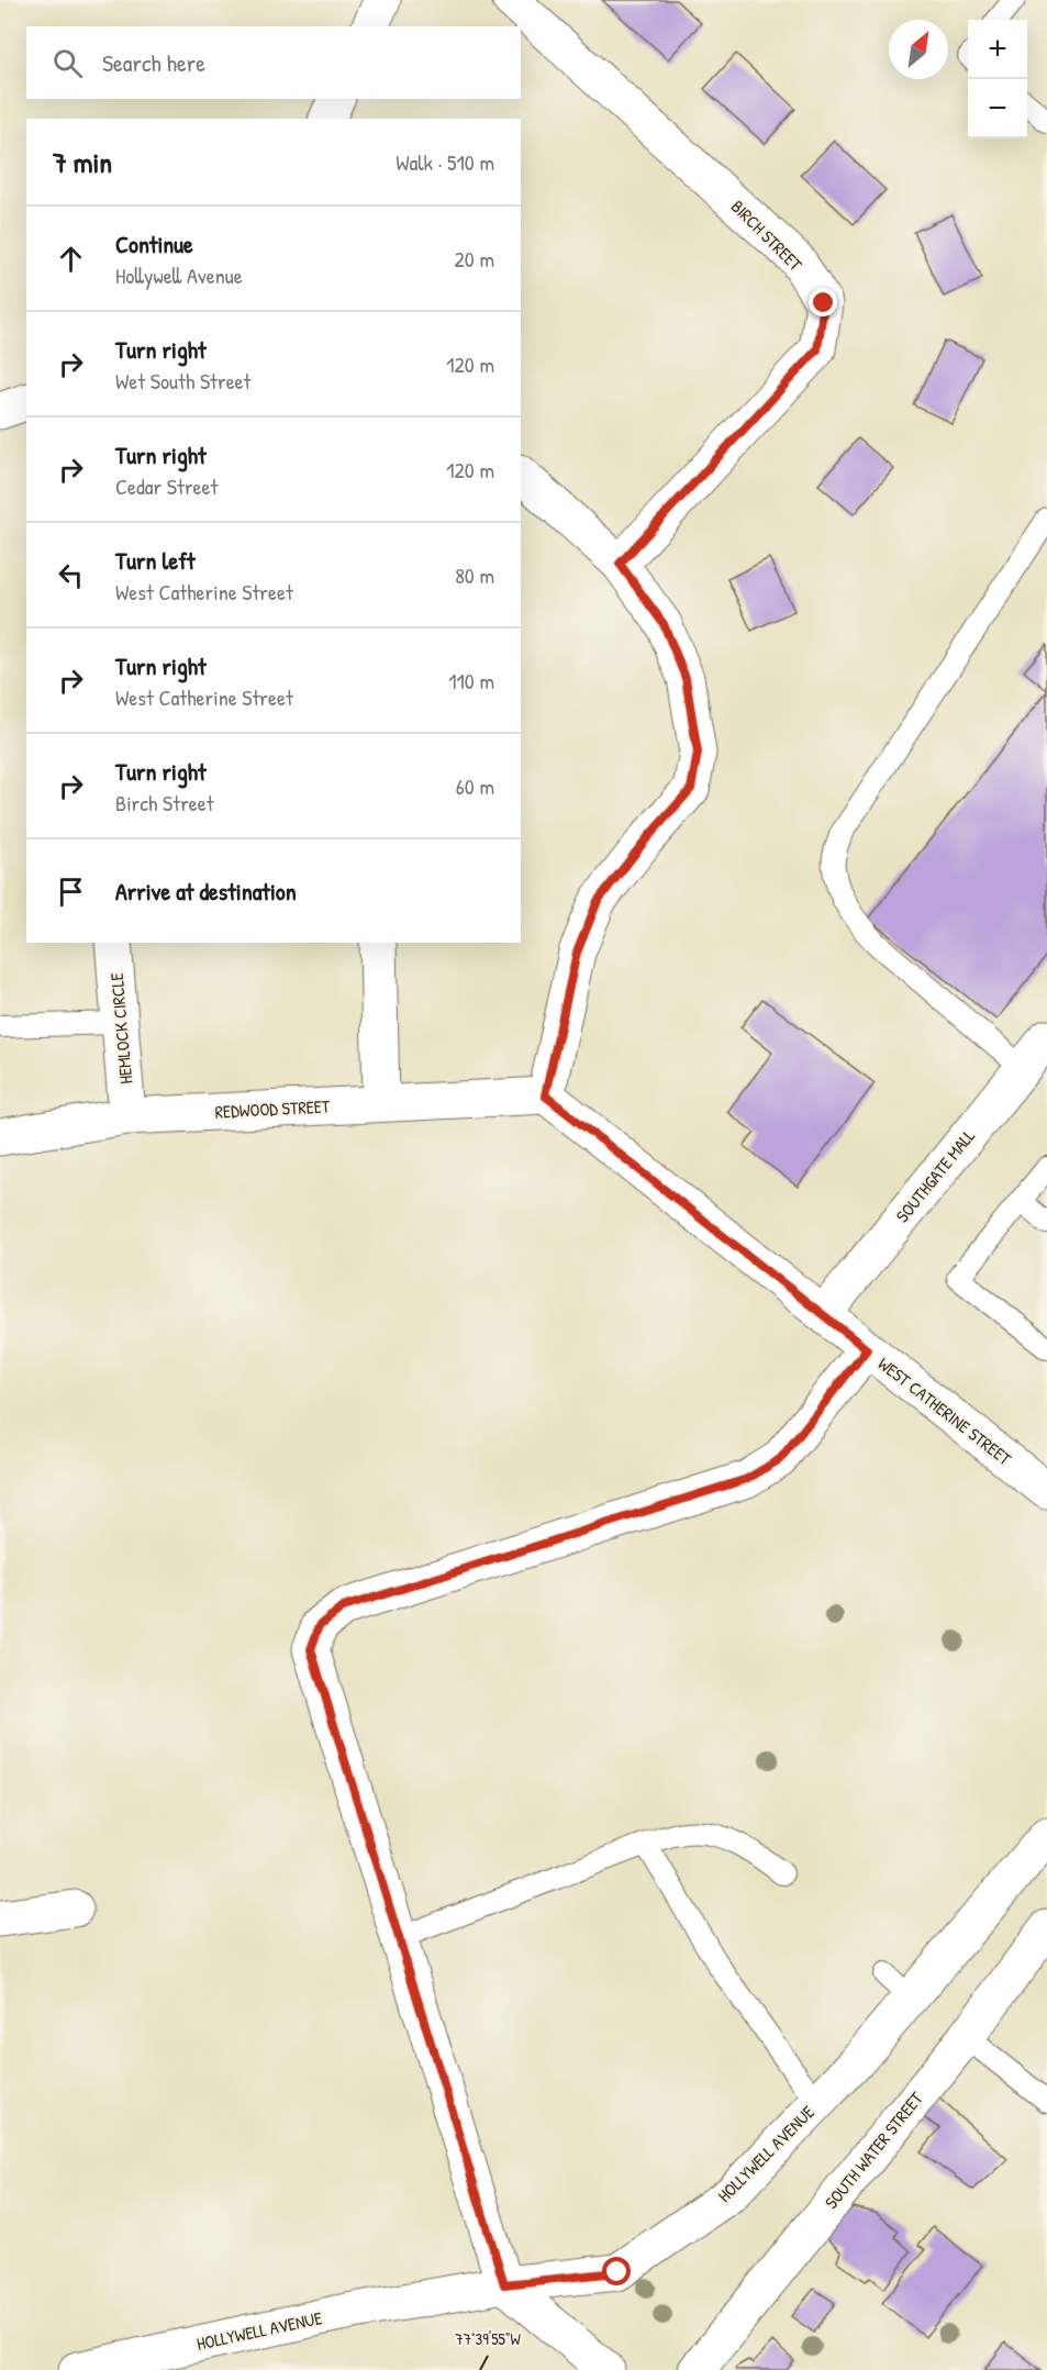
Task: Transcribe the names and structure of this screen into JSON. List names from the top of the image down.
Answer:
{
  "streets": {
    "street": [
      "BIRCH STREET",
      "HEMLOCK CIRCLE",
      "REDWOOD STREET",
      "SOUTHGATE MALL",
      "WEST CATHERINE STREET",
      "SOUTH WATER STREET",
      "HOLLYWELL AVENUE"
    ]
  },
  "crossings": [
    ["HEMLOCK CIRCLE", "REDWOOD STREET"],
    ["REDWOOD STREET", "WEST CATHERINE STREET"],
    ["SOUTHGATE MALL", "WEST CATHERINE STREET"]
  ],
  "north": "top right",
  "page": {
    "map_buttons": ["+", "−"],
    "search": "Search here",
    "heading": ["7 min", "Walk · 510 m"],
    "list": [
      ["Continue", "Hollywell Avenue", "20 m"],
      ["Turn right", "Wet South Street", "120 m"],
      ["Turn right", "Cedar Street", "120 m"],
      ["Turn left", "West Catherine Street", "80 m"],
      ["Turn right", "West Catherine Street", "110 m"],
      ["Turn right", "Birch Street", "60 m"],
      "Arrive at destination"
    ]
  },
  "coordinates": ["77°39'55\"W"]
}
